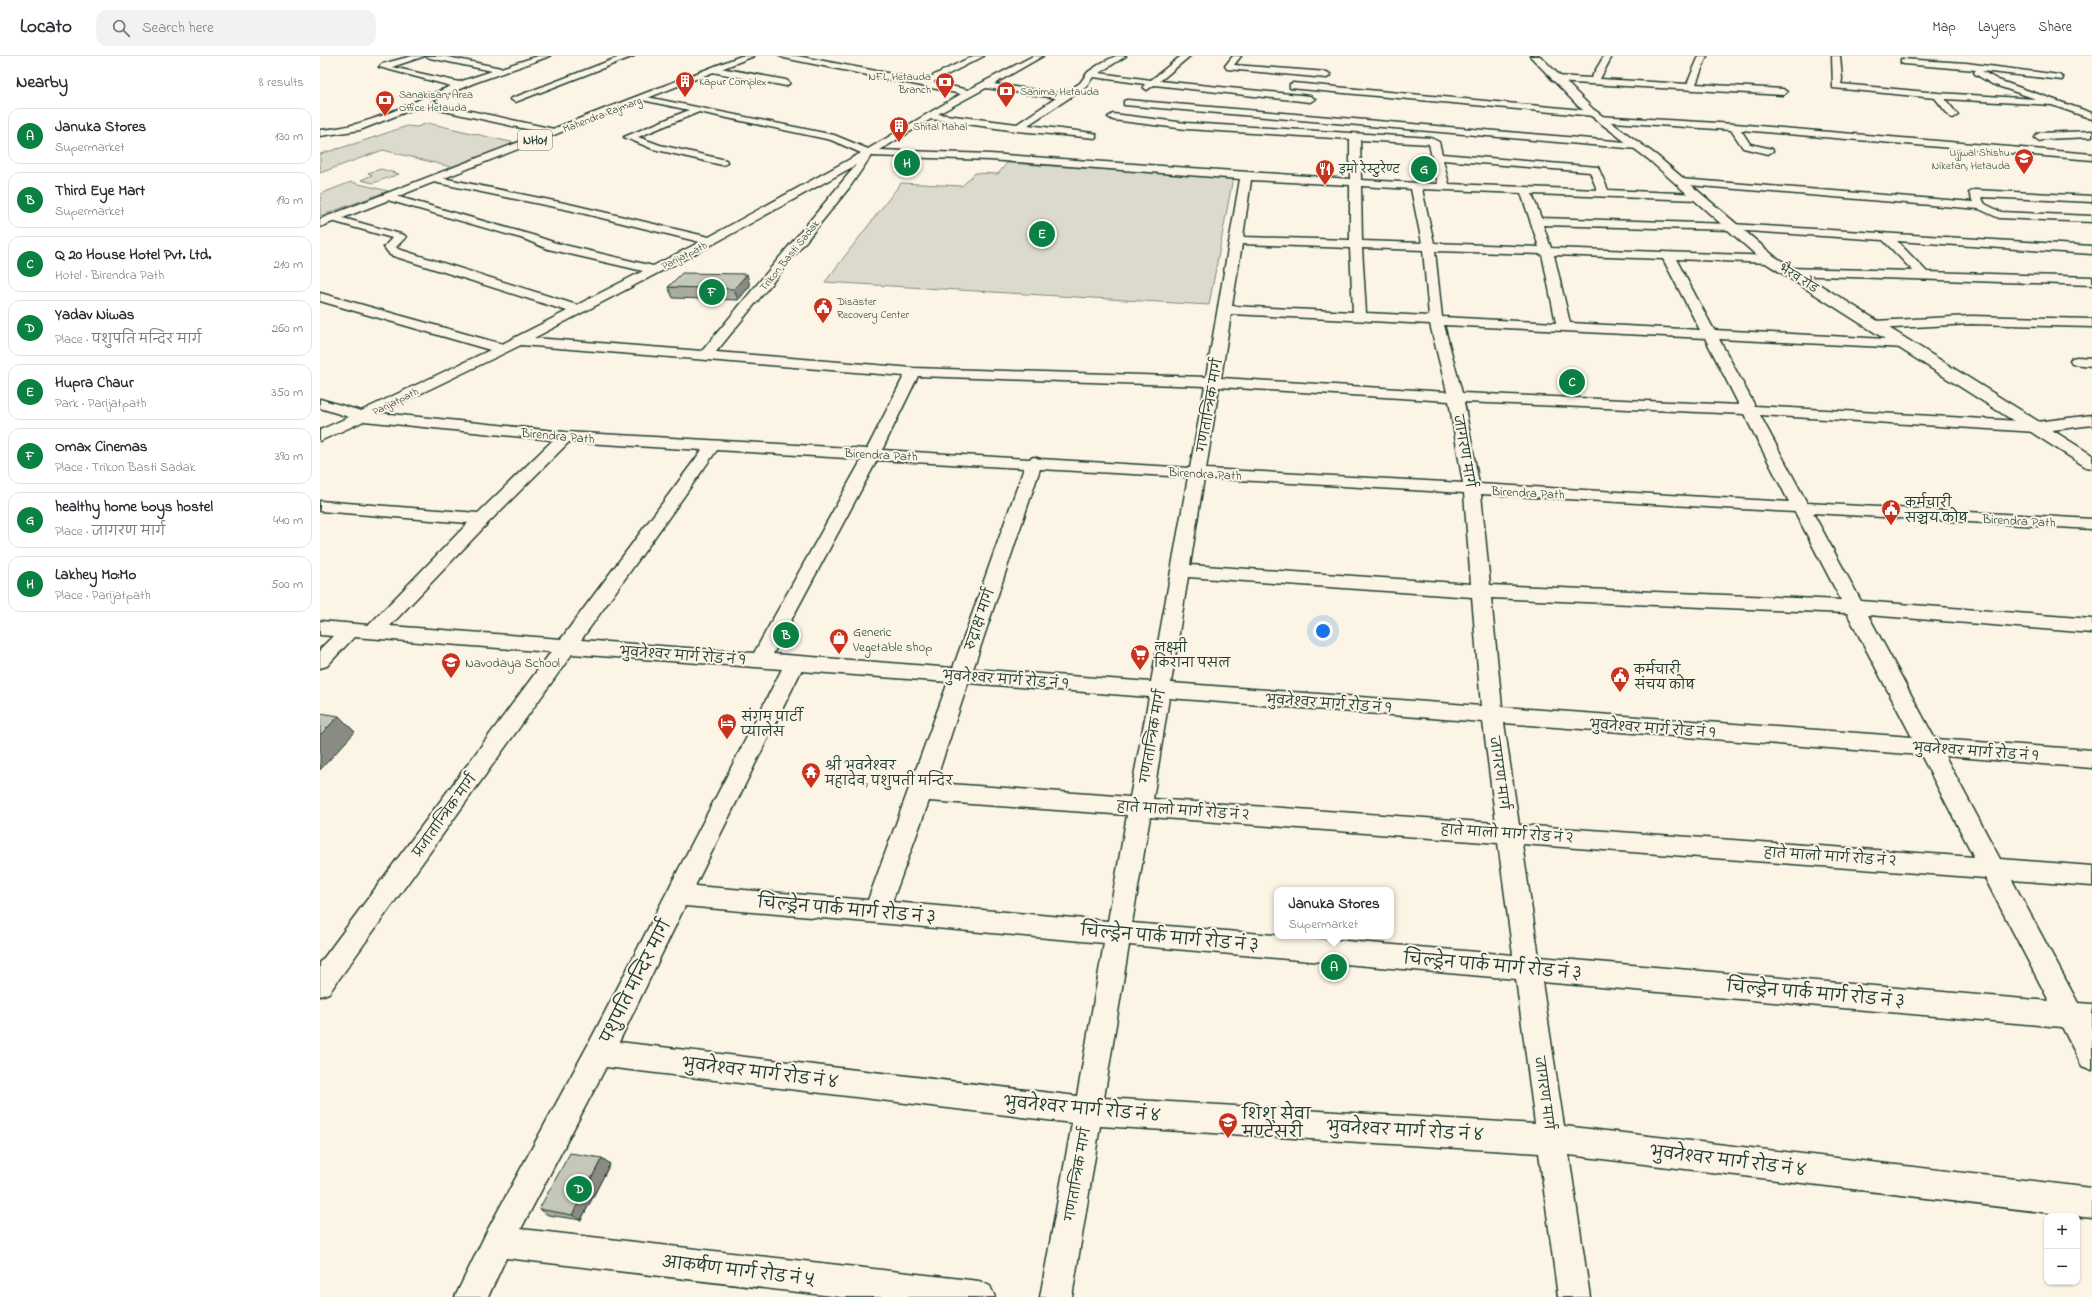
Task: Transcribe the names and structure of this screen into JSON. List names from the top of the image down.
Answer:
{
  "streets": {
    "main road": ["Mahendra Rajmarg", "NH01", "भैरव रोड"],
    "street": [
      "Parijatpath",
      "Trikon Basti Sadak",
      "गणतान्त्रिक मार्ग",
      "Birendra Path",
      "जागरण मार्ग",
      "रुद्राक्ष मार्ग",
      "भुवनेश्वर मार्ग रोड नं १",
      "हाते मालो मार्ग रोड नं २",
      "प्रजातान्त्रिक मार्ग",
      "चिल्ड्रेन पार्क मार्ग रोड नं ३",
      "पशुपति मन्दिर मार्ग",
      "भुवनेश्वर मार्ग रोड नं ४",
      "आकर्षण मार्ग रोड नं ५"
    ]
  },
  "crossings": [
    ["Parijatpath", "Trikon Basti Sadak"],
    ["Parijatpath", "Birendra Path"],
    ["गणतान्त्रिक मार्ग", "Birendra Path"],
    ["गणतान्त्रिक मार्ग", "भुवनेश्वर मार्ग रोड नं १"],
    ["गणतान्त्रिक मार्ग", "हाते मालो मार्ग रोड नं २"],
    ["गणतान्त्रिक मार्ग", "चिल्ड्रेन पार्क मार्ग रोड नं ३"],
    ["गणतान्त्रिक मार्ग", "भुवनेश्वर मार्ग रोड नं ४"],
    ["Birendra Path", "जागरण मार्ग"],
    ["Birendra Path", "रुद्राक्ष मार्ग"],
    ["Birendra Path", "प्रजातान्त्रिक मार्ग"],
    ["जागरण मार्ग", "भुवनेश्वर मार्ग रोड नं १"],
    ["जागरण मार्ग", "हाते मालो मार्ग रोड नं २"],
    ["जागरण मार्ग", "चिल्ड्रेन पार्क मार्ग रोड नं ३"],
    ["जागरण मार्ग", "भुवनेश्वर मार्ग रोड नं ४"],
    ["रुद्राक्ष मार्ग", "भुवनेश्वर मार्ग रोड नं १"],
    ["रुद्राक्ष मार्ग", "हाते मालो मार्ग रोड नं २"],
    ["रुद्राक्ष मार्ग", "चिल्ड्रेन पार्क मार्ग रोड नं ३"],
    ["भुवनेश्वर मार्ग रोड नं १", "प्रजातान्त्रिक मार्ग"],
    ["भुवनेश्वर मार्ग रोड नं १", "पशुपति मन्दिर मार्ग"],
    ["चिल्ड्रेन पार्क मार्ग रोड नं ३", "पशुपति मन्दिर मार्ग"],
    ["पशुपति मन्दिर मार्ग", "भुवनेश्वर मार्ग रोड नं ४"],
    ["पशुपति मन्दिर मार्ग", "आकर्षण मार्ग रोड नं ५"]
  ],
  "places": {
    "building": ["Kapur Complex", "Shital Mahal"],
    "bank": ["NFL, Hetauda Branch", "Sanima, Hetauda", "Sanakisan, Area Office Hetauda"],
    "school or university": ["Ujjwal Shishu Niketan, Hetauda", "Navodaya School", "शिशु सेवा मण्टेसरी"],
    "restaurant": ["इमो रेस्टुरेण्ट"],
    "public building": ["Disaster Recovery Center", "कर्मचारी सञ्चय कोष", "कर्मचारी संचय कोष"],
    "shop": ["Generic Vegetable shop"],
    "supermarket": ["लक्ष्मी किराना पसल"],
    "hotel": ["संगम पार्टी प्यालेस"],
    "temple": ["श्री भुवनेश्वर महादेव, पशुपती मन्दिर"]
  },
  "page": {
    "header": "Locato",
    "search": "Search here",
    "nav": ["Map", "Layers", "Share"],
    "heading": ["Nearby", "8 results"],
    "list": [
      {
        "mark": "A",
        "name": "Januka Stores",
        "note": "Supermarket",
        "value": "130 m"
      },
      {
        "mark": "B",
        "name": "Third Eye Mart",
        "note": "Supermarket",
        "value": "190 m"
      },
      {
        "mark": "C",
        "name": "Q 20 House Hotel Pvt. Ltd.",
        "note": "Hotel · Birendra Path",
        "value": "210 m"
      },
      {
        "mark": "D",
        "name": "Yadav Niwas",
        "note": "Place · पशुपति मन्दिर मार्ग",
        "value": "260 m"
      },
      {
        "mark": "E",
        "name": "Hupra Chaur",
        "note": "Park · Parijatpath",
        "value": "350 m"
      },
      {
        "mark": "F",
        "name": "Omax Cinemas",
        "note": "Place · Trikon Basti Sadak",
        "value": "390 m"
      },
      {
        "mark": "G",
        "name": "healthy home boys hostel",
        "note": "Place · जागरण मार्ग",
        "value": "440 m"
      },
      {
        "mark": "H",
        "name": "Lakhey Mo:Mo",
        "note": "Place · Parijatpath",
        "value": "500 m"
      }
    ],
    "pins": [
      "H",
      "G",
      "E",
      "F",
      "C",
      "B",
      "A",
      "D"
    ],
    "popup": ["Januka Stores", "Supermarket"],
    "map_buttons": ["+", "−"]
  }
}
